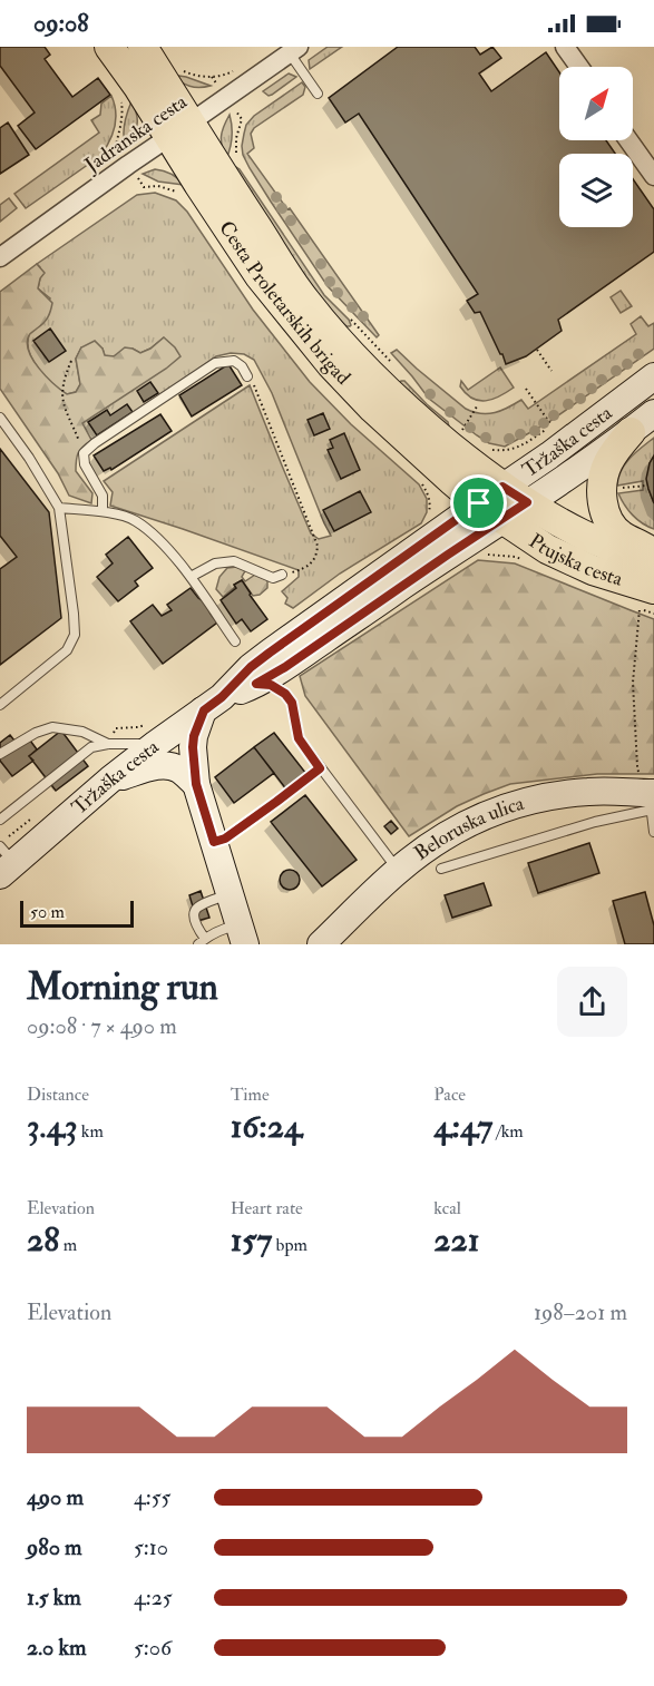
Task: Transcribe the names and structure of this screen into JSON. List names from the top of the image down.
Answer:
{
  "streets": {
    "main road": [
      "Cesta Proletarskih brigad",
      "Tržaška cesta",
      "Ptujska cesta",
      "Beloruska ulica"
    ],
    "street": ["Jadranska cesta"]
  },
  "crossings": [
    ["Jadranska cesta", "Cesta Proletarskih brigad"],
    ["Cesta Proletarskih brigad", "Tržaška cesta"],
    ["Cesta Proletarskih brigad", "Ptujska cesta"],
    ["Tržaška cesta", "Ptujska cesta"]
  ],
  "scale_bar": "50 m",
  "north": "top right",
  "page": {
    "status": "09:08",
    "scale": "50 m",
    "heading": ["Morning run", "09:08 · 7 × 490 m"],
    "stats": [
      ["Distance", "3.43 km"],
      ["Time", "16:24"],
      ["Pace", "4:47 /km"],
      ["Elevation", "28 m"],
      ["Heart rate", "157 bpm"],
      ["kcal", "221"]
    ],
    "chart": ["Elevation", "198–201 m"],
    "list": [
      {
        "name": "490 m",
        "note": "4:55"
      },
      {
        "name": "980 m",
        "note": "5:10"
      },
      {
        "name": "1.5 km",
        "note": "4:25"
      },
      {
        "name": "2.0 km",
        "note": "5:06"
      }
    ]
  }
}
